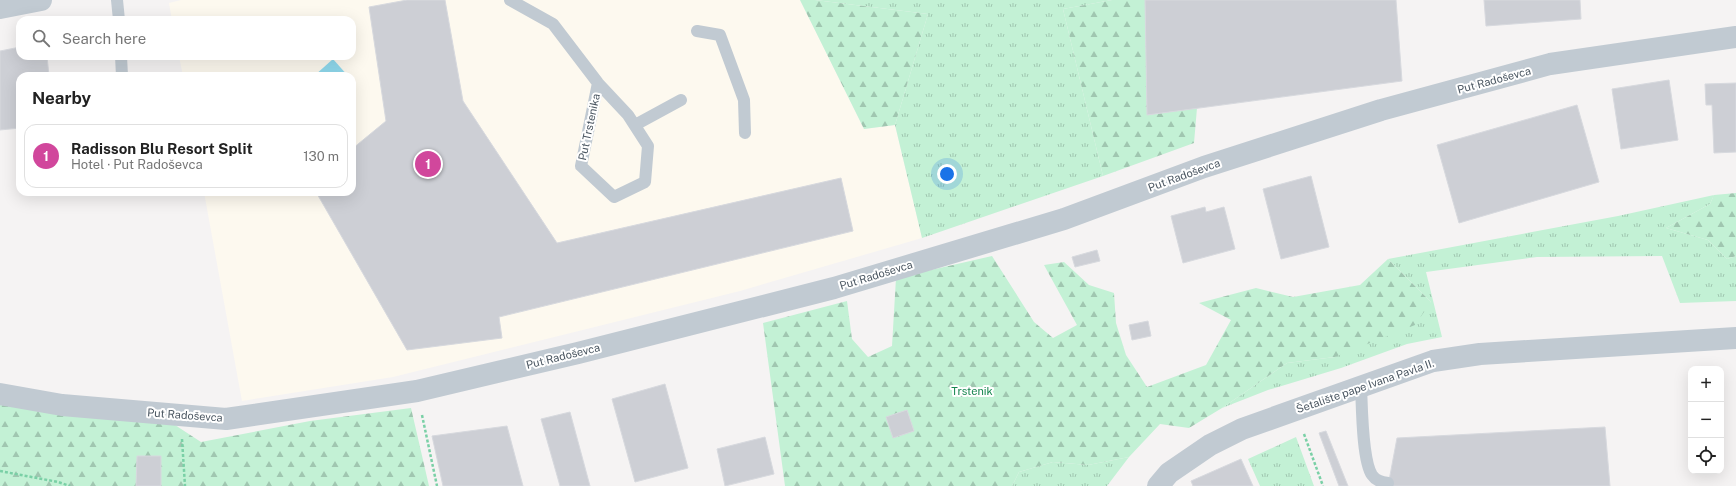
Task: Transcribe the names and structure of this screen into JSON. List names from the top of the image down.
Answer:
{
  "streets": {
    "street": ["Put Radoševca", "Šetalište pape Ivana Pavla II."],
    "lane": ["Put Trstenika"]
  },
  "parks": ["Trstenik"],
  "page": {
    "search": "Search here",
    "heading": "Nearby",
    "list": [
      {
        "mark": "1",
        "name": "Radisson Blu Resort Split",
        "note": "Hotel · Put Radoševca",
        "value": "130 m"
      }
    ],
    "pins": "1",
    "map_buttons": ["+", "−"]
  }
}
